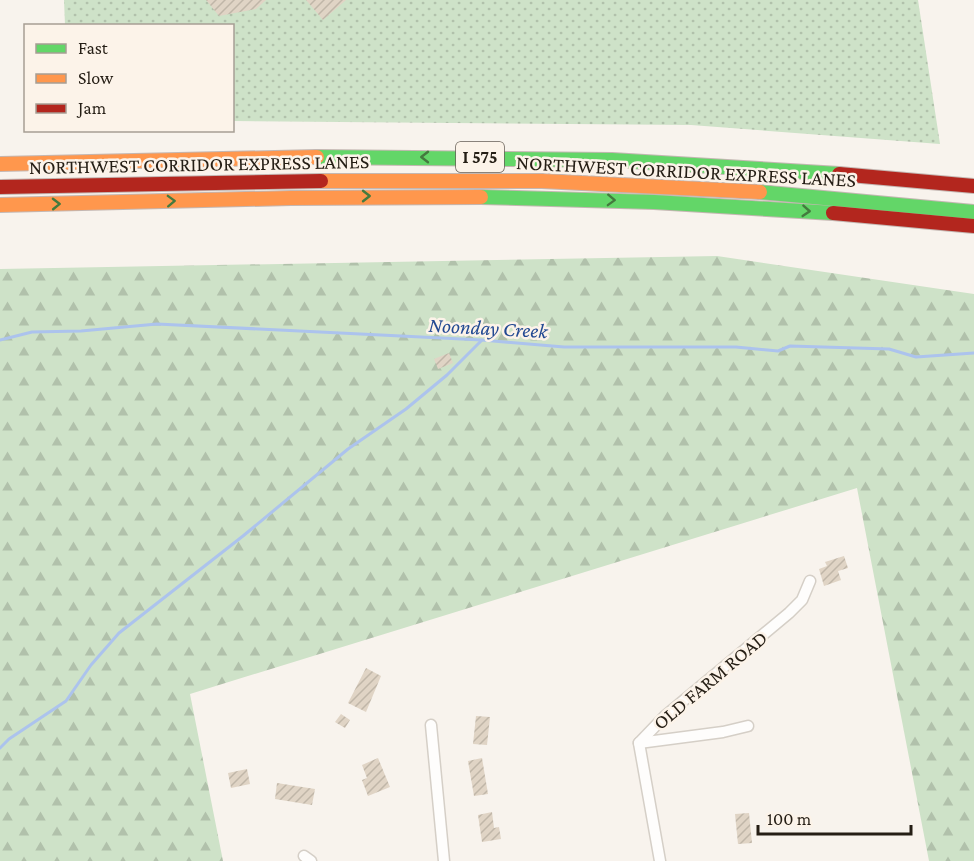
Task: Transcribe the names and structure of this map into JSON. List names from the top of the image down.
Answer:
{
  "streets": {
    "highway": ["I 575", "NORTHWEST CORRIDOR EXPRESS LANES"],
    "street": ["OLD FARM ROAD"]
  },
  "water": ["Noonday Creek"],
  "legend": ["Fast", "Slow", "Jam"],
  "scale_bar": "100 m"
}
